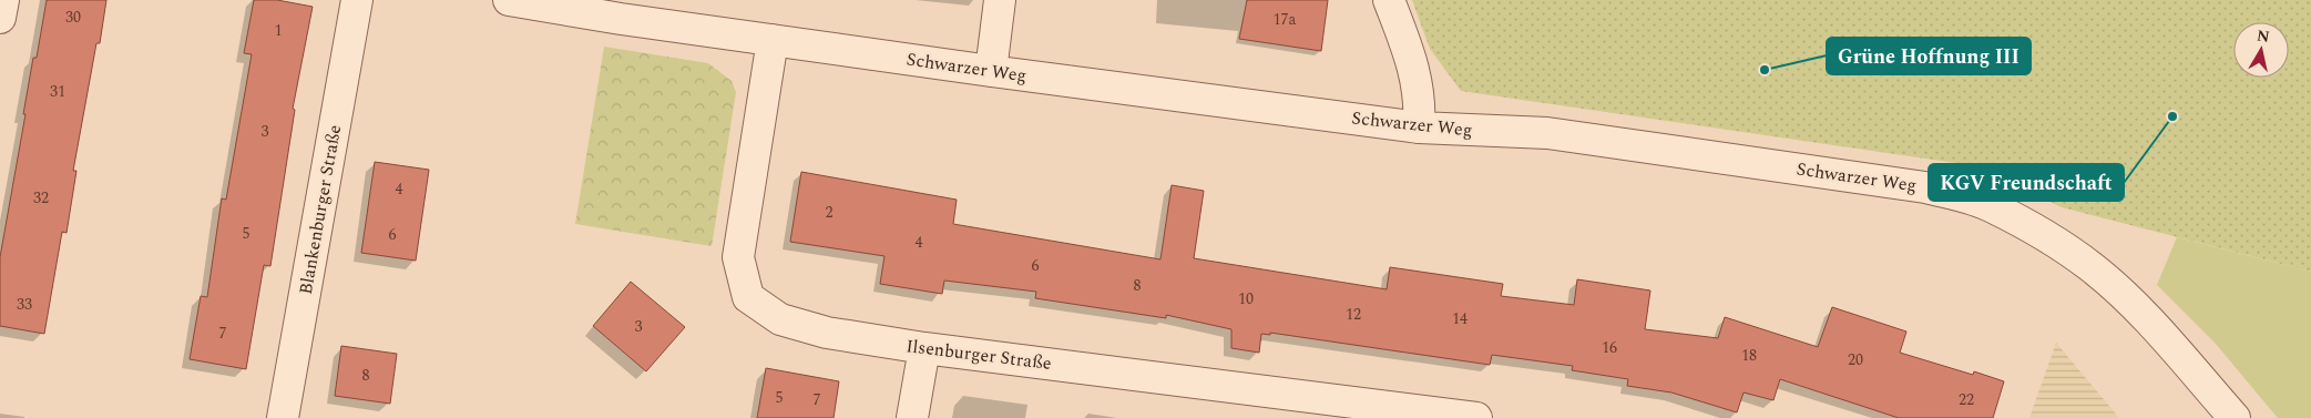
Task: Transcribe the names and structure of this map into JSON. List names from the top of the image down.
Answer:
{
  "streets": {
    "street": ["Schwarzer Weg", "Blankenburger Straße", "Ilsenburger Straße"]
  },
  "crossings": [
    ["Schwarzer Weg", "Ilsenburger Straße"]
  ],
  "places": ["Grüne Hoffnung III", "KGV Freundschaft"],
  "house_numbers": [
    "30",
    "17a",
    "1",
    "31",
    "3",
    "4",
    "32",
    "2",
    "5",
    "6",
    "4",
    "6",
    "8",
    "10",
    "33",
    "12",
    "14",
    "3",
    "7",
    "16",
    "18",
    "20",
    "8",
    "5",
    "7",
    "22"
  ],
  "north": "top"
}
